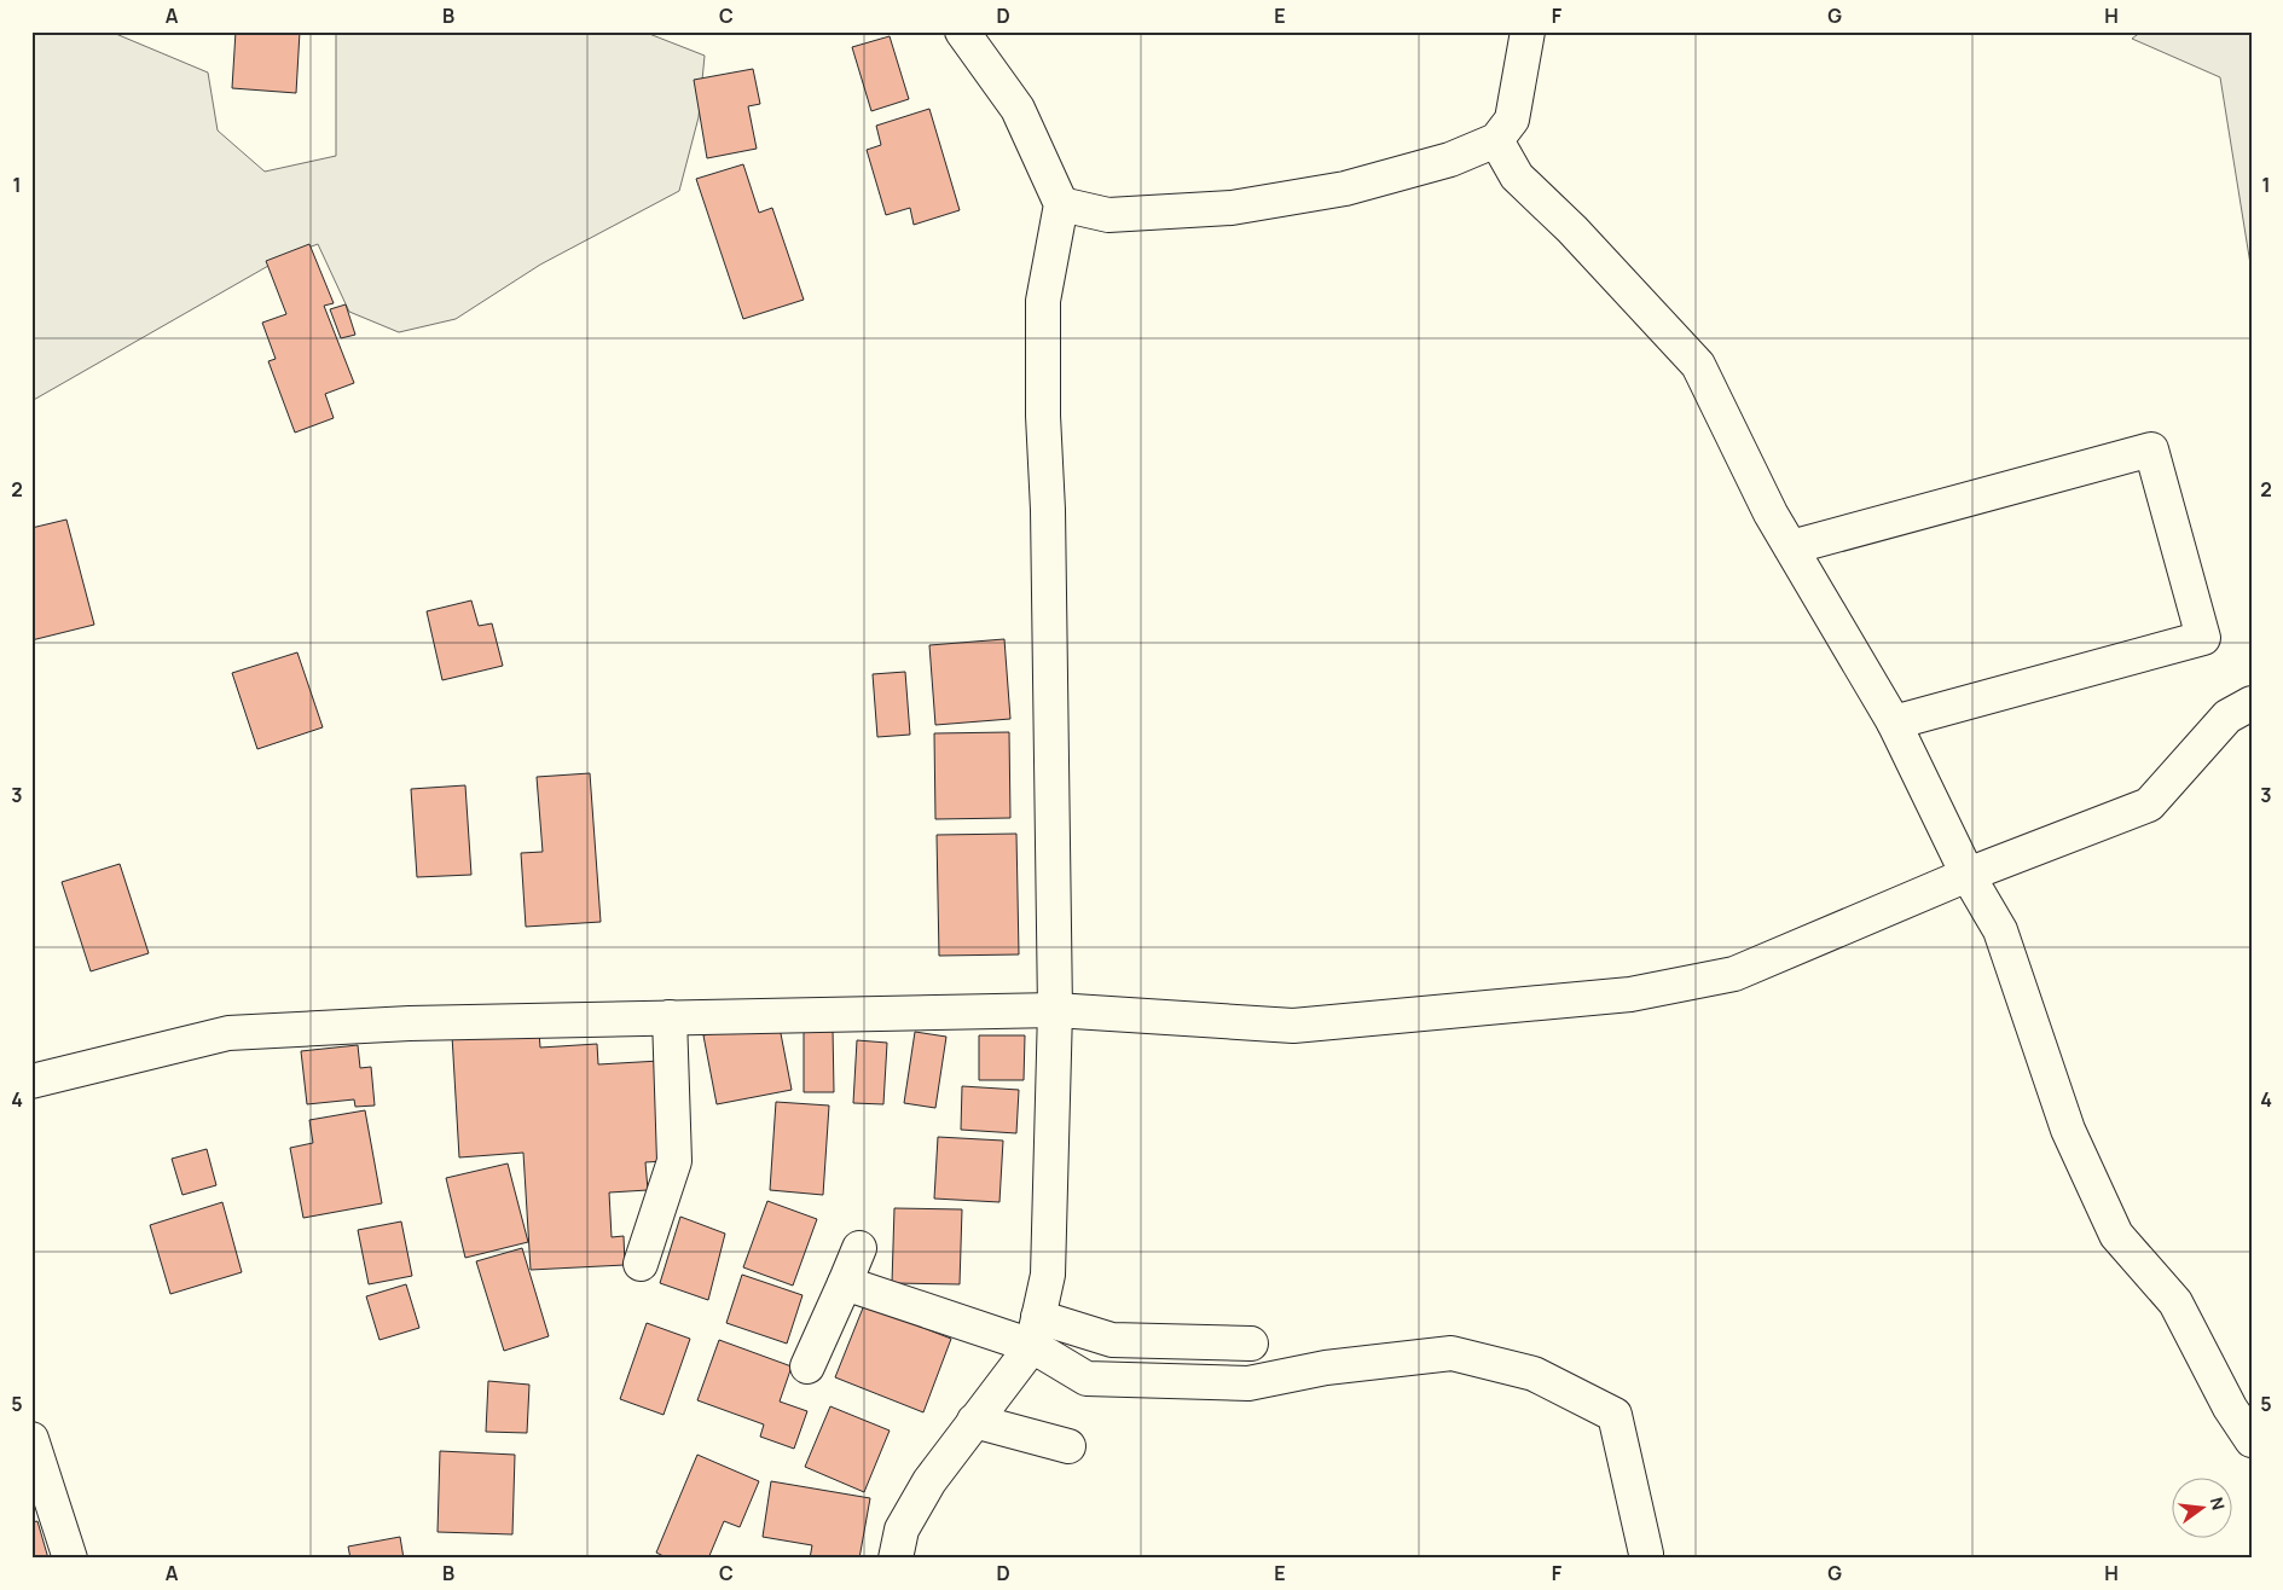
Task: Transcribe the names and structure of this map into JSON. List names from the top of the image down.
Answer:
{
  "north": "right",
  "grid": {
    "columns": [
      "A",
      "B",
      "C",
      "D",
      "E",
      "F",
      "G",
      "H"
    ],
    "rows": [
      "1",
      "2",
      "3",
      "4",
      "5"
    ]
  }
}
